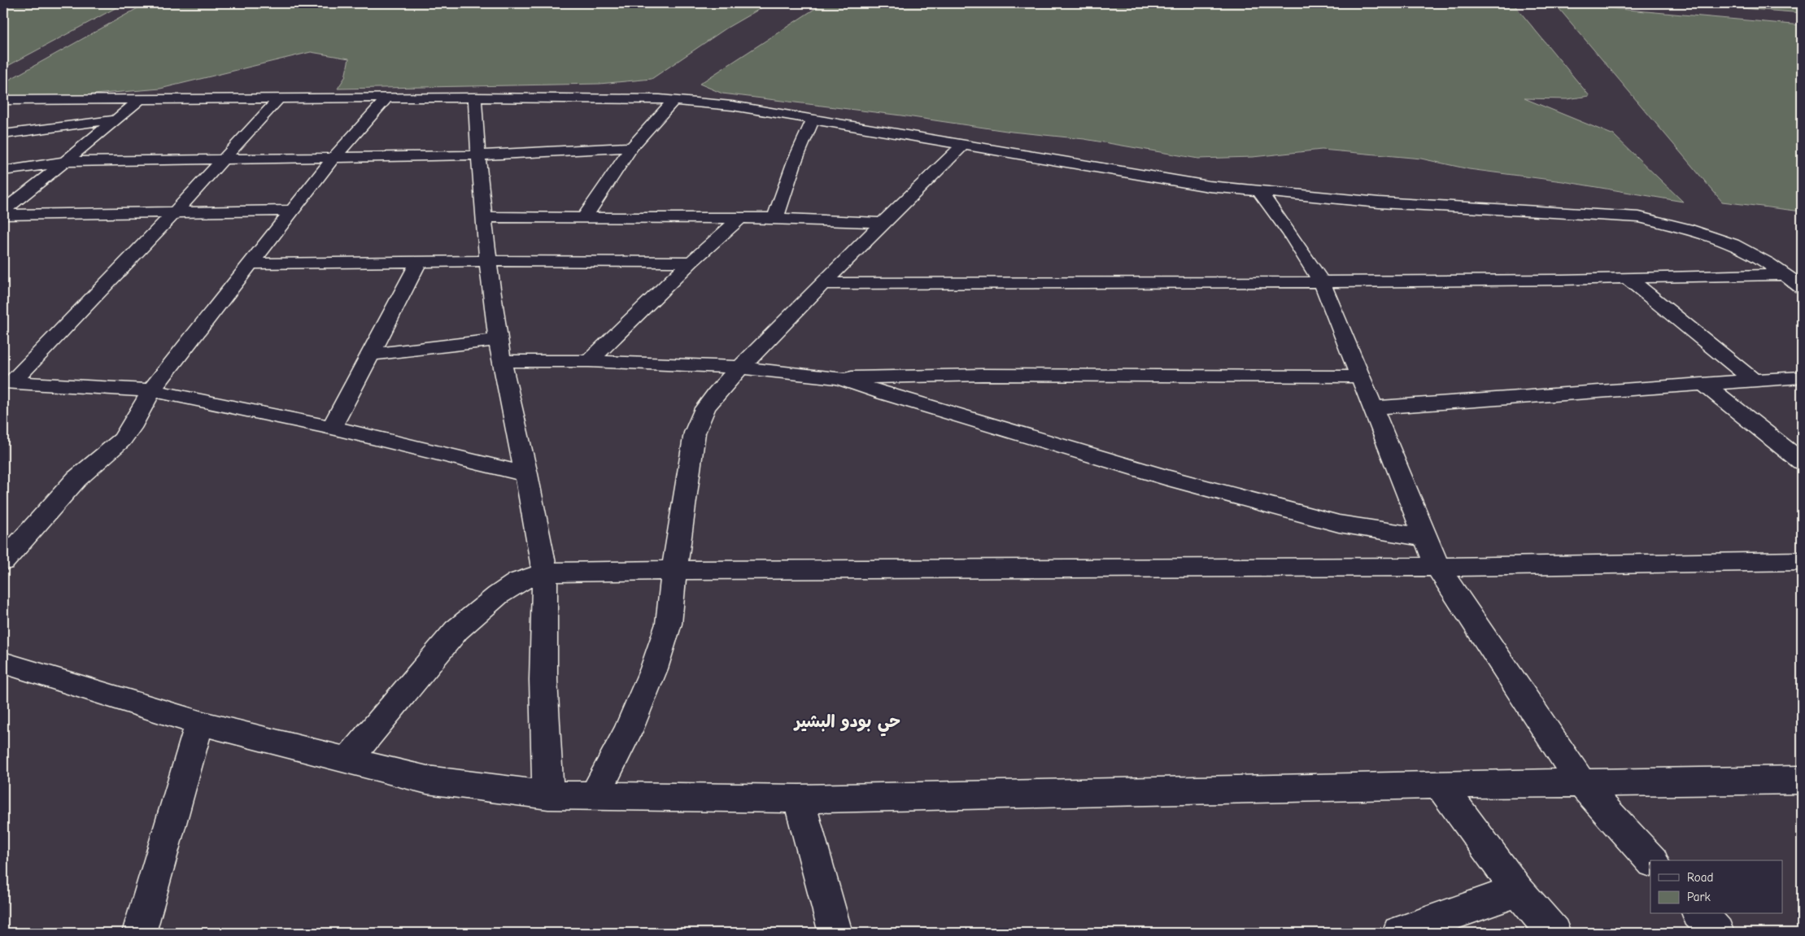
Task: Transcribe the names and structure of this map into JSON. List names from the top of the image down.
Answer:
{
  "districts": ["حي بودو البشير"],
  "legend": ["Road", "Park"]
}
